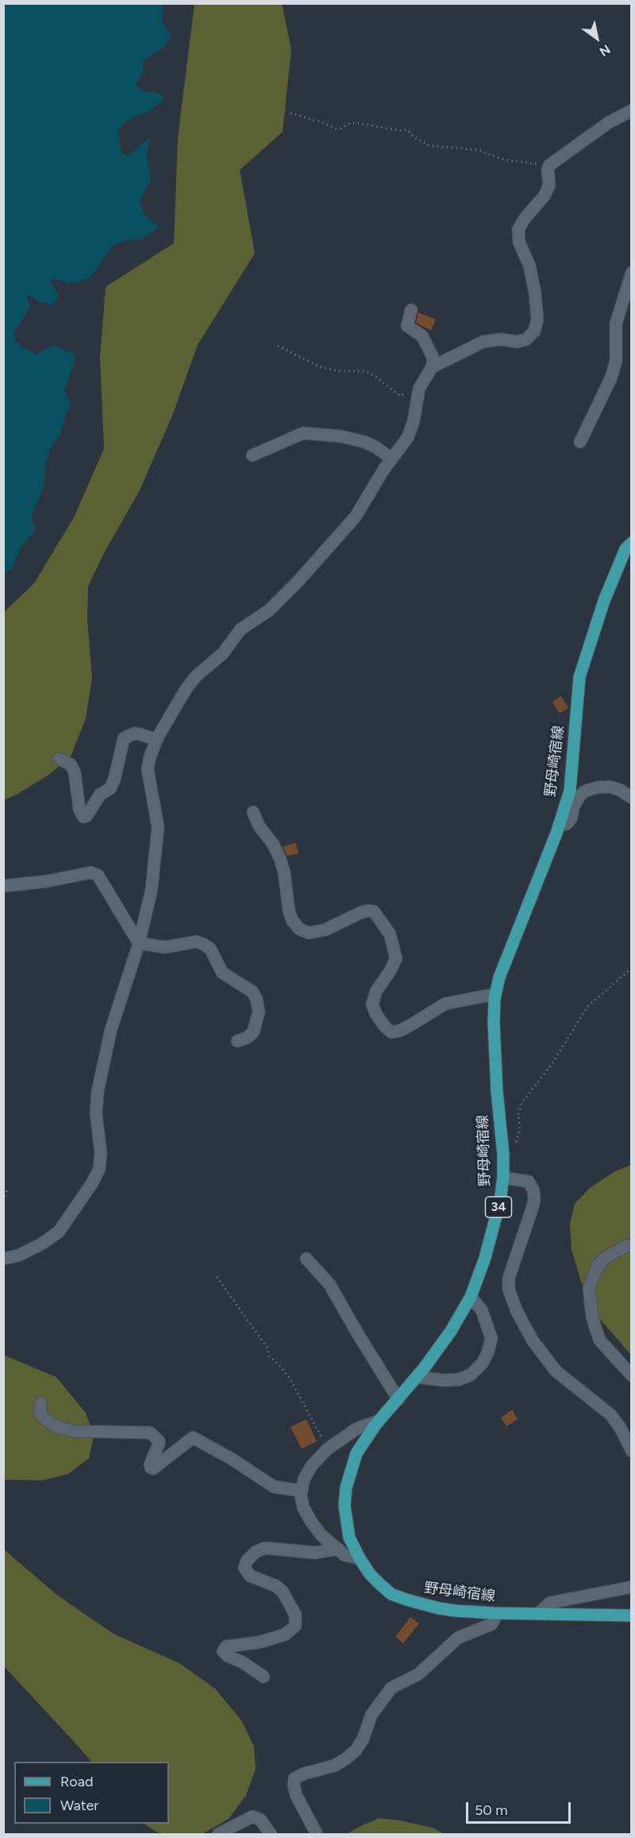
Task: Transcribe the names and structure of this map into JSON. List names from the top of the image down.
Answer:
{
  "streets": {
    "main road": ["野母崎宿線", "34"]
  },
  "legend": ["Road", "Water"],
  "scale_bar": "50 m",
  "north": "bottom right"
}
